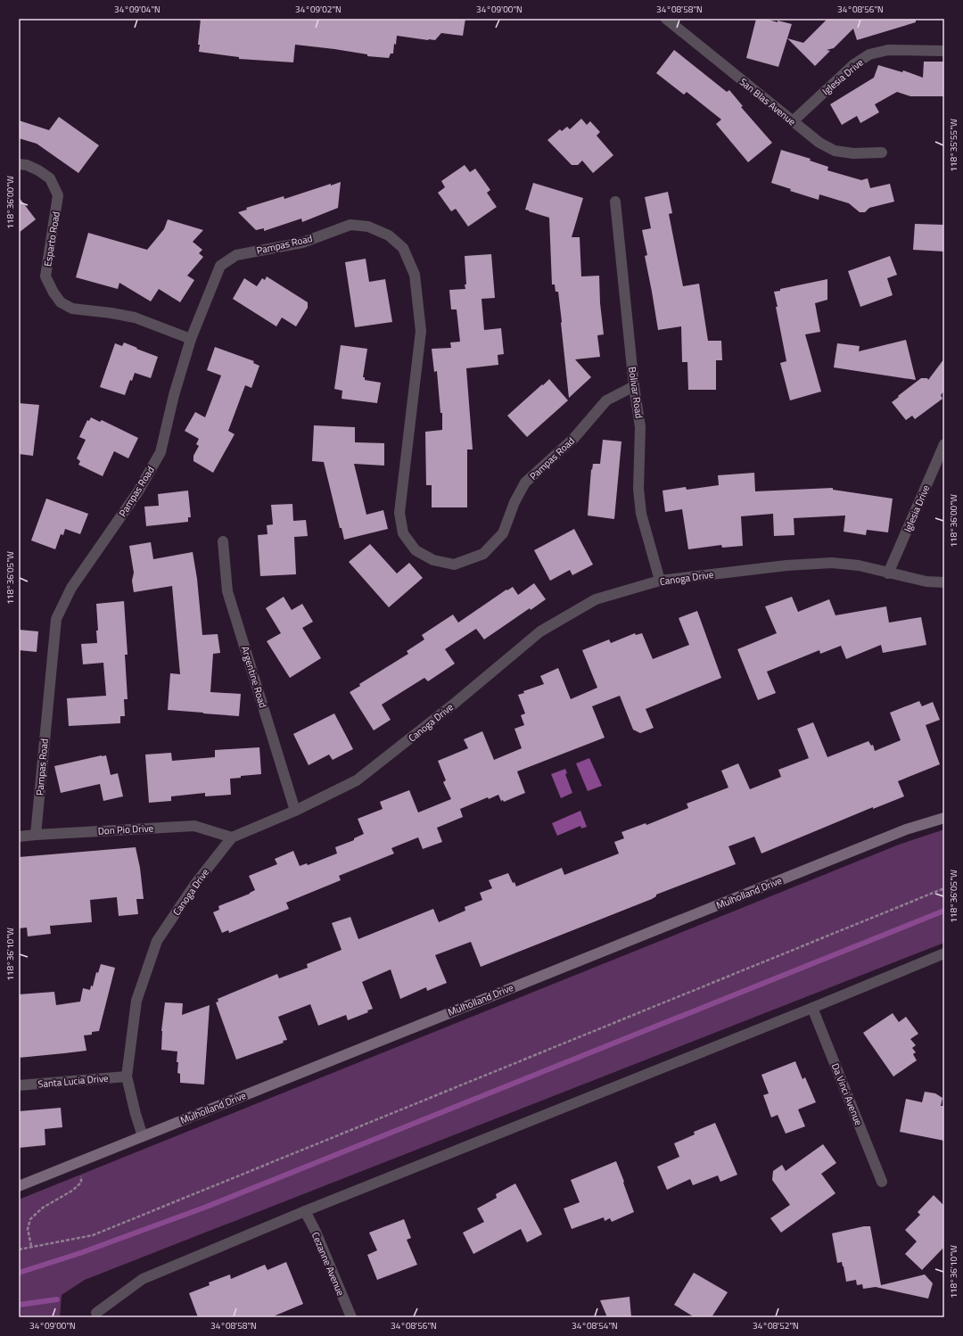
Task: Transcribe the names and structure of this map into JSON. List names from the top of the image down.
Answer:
{
  "streets": {
    "main road": ["Mulholland Drive"],
    "street": [
      "Iglesia Drive",
      "San Blas Avenue",
      "Esparto Road",
      "Pampas Road",
      "Bolivar Road",
      "Canoga Drive",
      "Argentine Road",
      "Don Pio Drive",
      "Santa Lucia Drive",
      "Da Vinci Avenue",
      "Cezanne Avenue"
    ]
  },
  "crossings": [
    ["Iglesia Drive", "San Blas Avenue"],
    ["Iglesia Drive", "Canoga Drive"],
    ["Esparto Road", "Pampas Road"],
    ["Pampas Road", "Bolivar Road"],
    ["Pampas Road", "Don Pio Drive"],
    ["Bolivar Road", "Canoga Drive"],
    ["Canoga Drive", "Argentine Road"],
    ["Canoga Drive", "Don Pio Drive"],
    ["Canoga Drive", "Mulholland Drive"],
    ["Canoga Drive", "Santa Lucia Drive"]
  ],
  "coordinates": [
    "34°09'04\"N",
    "34°09'02\"N",
    "34°09'00\"N",
    "34°08'58\"N",
    "34°08'56\"N",
    "118°35'55\"W",
    "118°36'00\"W",
    "118°36'05\"W",
    "118°36'10\"W",
    "34°08'54\"N",
    "34°08'52\"N"
  ]
}
